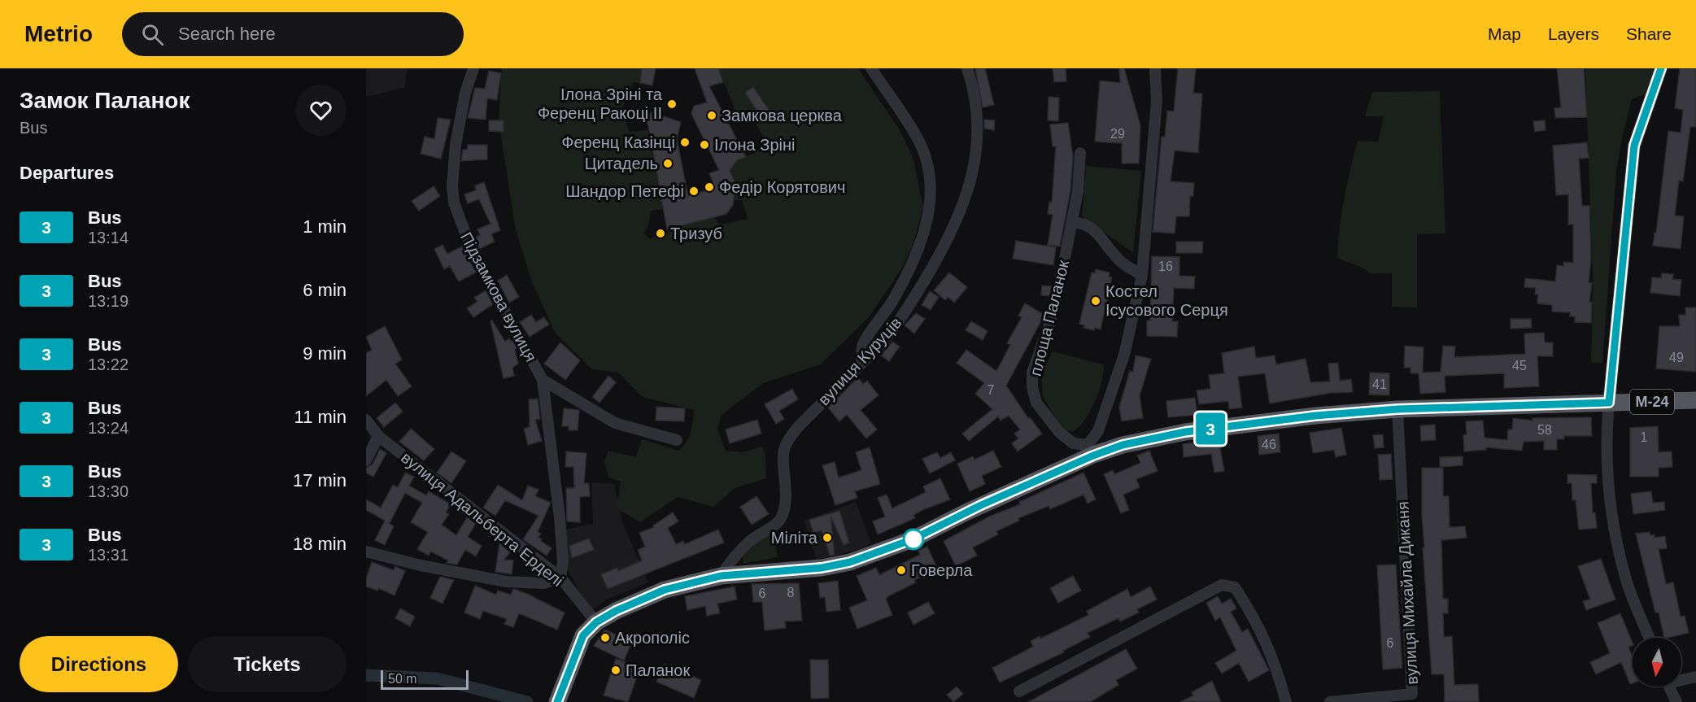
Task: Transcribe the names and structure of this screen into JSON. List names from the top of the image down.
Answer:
{
  "streets": {
    "highway": ["М-24"],
    "street": [
      "Підзамкова вулиця",
      "площа Паланок",
      "вулиця Куруців",
      "вулиця Адальберта Ерделі",
      "вулиця Михайла Диканя"
    ]
  },
  "crossings": [
    ["площа Паланок", "М-24"],
    ["вулиця Куруців", "М-24"],
    ["М-24", "вулиця Адальберта Ерделі"],
    ["М-24", "вулиця Михайла Диканя"]
  ],
  "places": [
    "Ілона Зріні та Ференц Ракоці II",
    "Замкова церква",
    "Ференц Казінці",
    "Ілона Зріні",
    "Цитадель",
    "Федір Корятович",
    "Шандор Петефі",
    "Тризуб",
    "Костел Ісусового Серця",
    "Міліта",
    "Говерла",
    "Акрополіс",
    "Паланок"
  ],
  "lines": ["bus line 3"],
  "house_numbers": [
    "29",
    "16",
    "49",
    "45",
    "41",
    "7",
    "58",
    "1",
    "46",
    "8",
    "6",
    "6"
  ],
  "scale_bar": "50 m",
  "north": "bottom",
  "page": {
    "header": "Metrio",
    "search": "Search here",
    "nav": ["Map", "Layers", "Share"],
    "heading": [
      ["Замок Паланок", "Bus"],
      "Departures"
    ],
    "on_map": "3",
    "list": [
      {
        "mark": "3",
        "name": "Bus",
        "note": "13:14",
        "value": "1 min"
      },
      {
        "mark": "3",
        "name": "Bus",
        "note": "13:19",
        "value": "6 min"
      },
      {
        "mark": "3",
        "name": "Bus",
        "note": "13:22",
        "value": "9 min"
      },
      {
        "mark": "3",
        "name": "Bus",
        "note": "13:24",
        "value": "11 min"
      },
      {
        "mark": "3",
        "name": "Bus",
        "note": "13:30",
        "value": "17 min"
      },
      {
        "mark": "3",
        "name": "Bus",
        "note": "13:31",
        "value": "18 min"
      }
    ],
    "buttons": ["Directions", "Tickets"],
    "scale": "50 m"
  }
}
